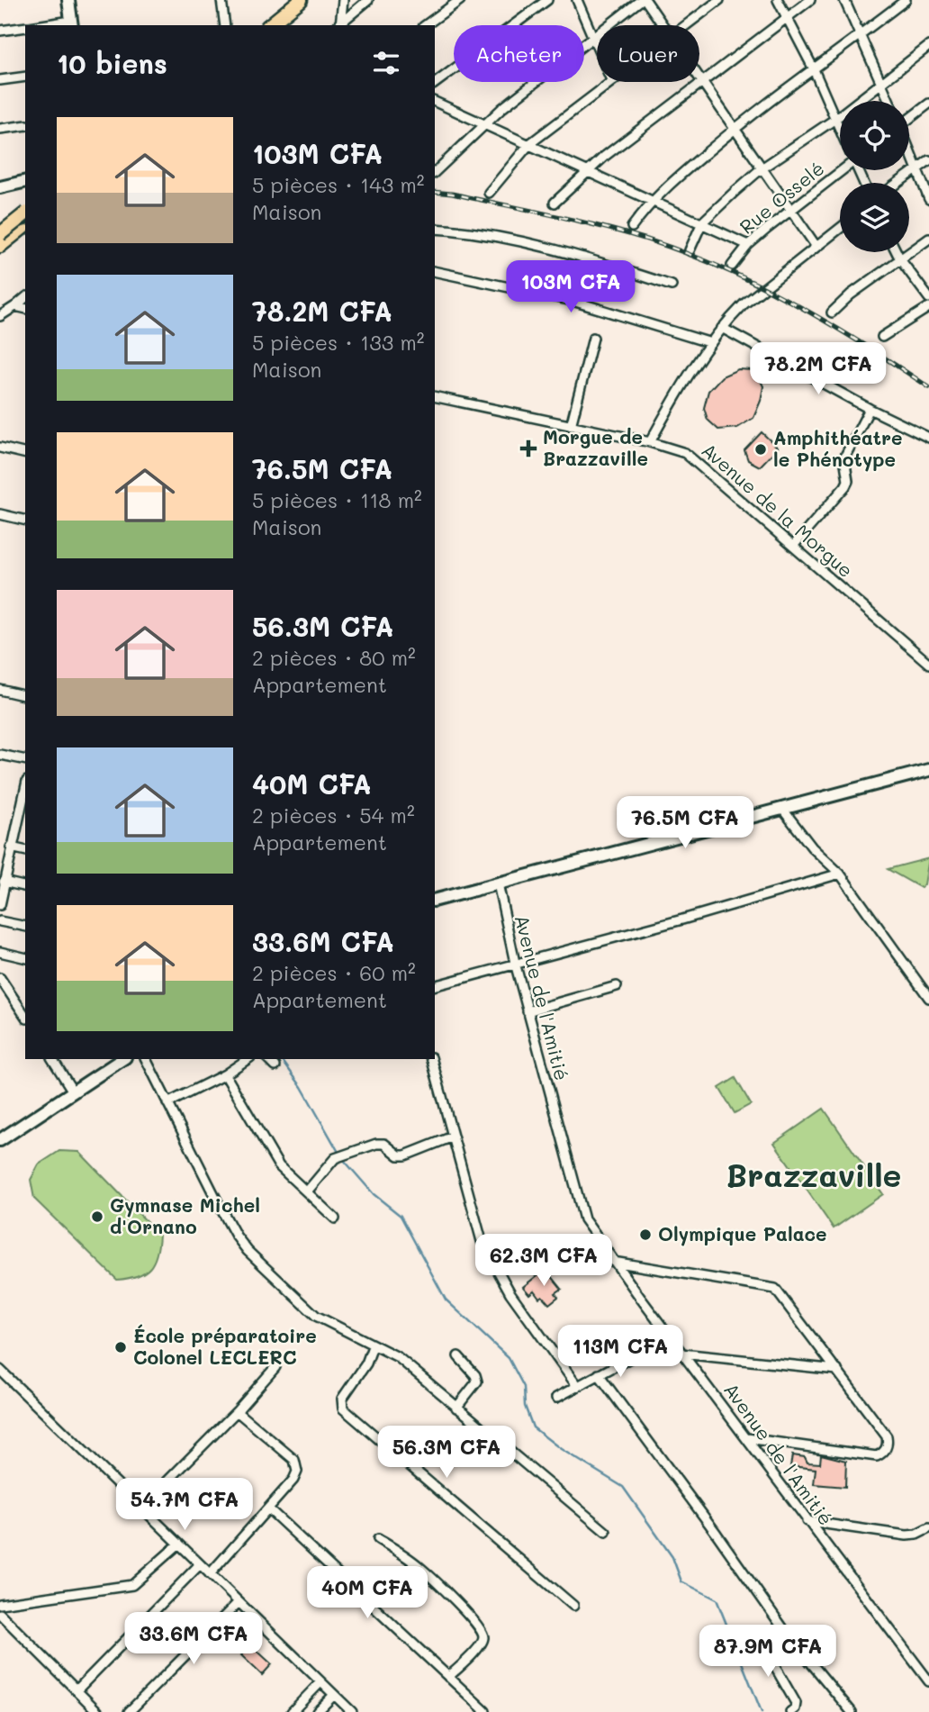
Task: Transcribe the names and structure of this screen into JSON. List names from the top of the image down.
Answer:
{
  "streets": {
    "street": ["Rue Osselé", "Avenue de la Morgue", "Avenue de l'Amitié"]
  },
  "districts": ["Brazzaville"],
  "places": {
    "health": ["Morgue de Brazzaville"],
    "other": [
      "Amphithéatre le Phénotype",
      "Gymnase Michel d'Ornano",
      "Olympique Palace",
      "École préparatoire Colonel LECLERC"
    ]
  },
  "page": {
    "chip": ["Acheter", "Louer"],
    "heading": "10 biens",
    "list": [
      {
        "name": "103M CFA",
        "note": "5 pièces · 143 m² · Maison"
      },
      {
        "name": "78.2M CFA",
        "note": "5 pièces · 133 m² · Maison"
      },
      {
        "name": "76.5M CFA",
        "note": "5 pièces · 118 m² · Maison"
      },
      {
        "name": "56.3M CFA",
        "note": "2 pièces · 80 m² · Appartement"
      },
      {
        "name": "40M CFA",
        "note": "2 pièces · 54 m² · Appartement"
      },
      {
        "name": "33.6M CFA",
        "note": "2 pièces · 60 m² · Appartement"
      }
    ],
    "price": [
      "103M CFA",
      "78.2M CFA",
      "76.5M CFA",
      "62.3M CFA",
      "113M CFA",
      "56.3M CFA",
      "54.7M CFA",
      "40M CFA",
      "33.6M CFA",
      "87.9M CFA"
    ]
  }
}
